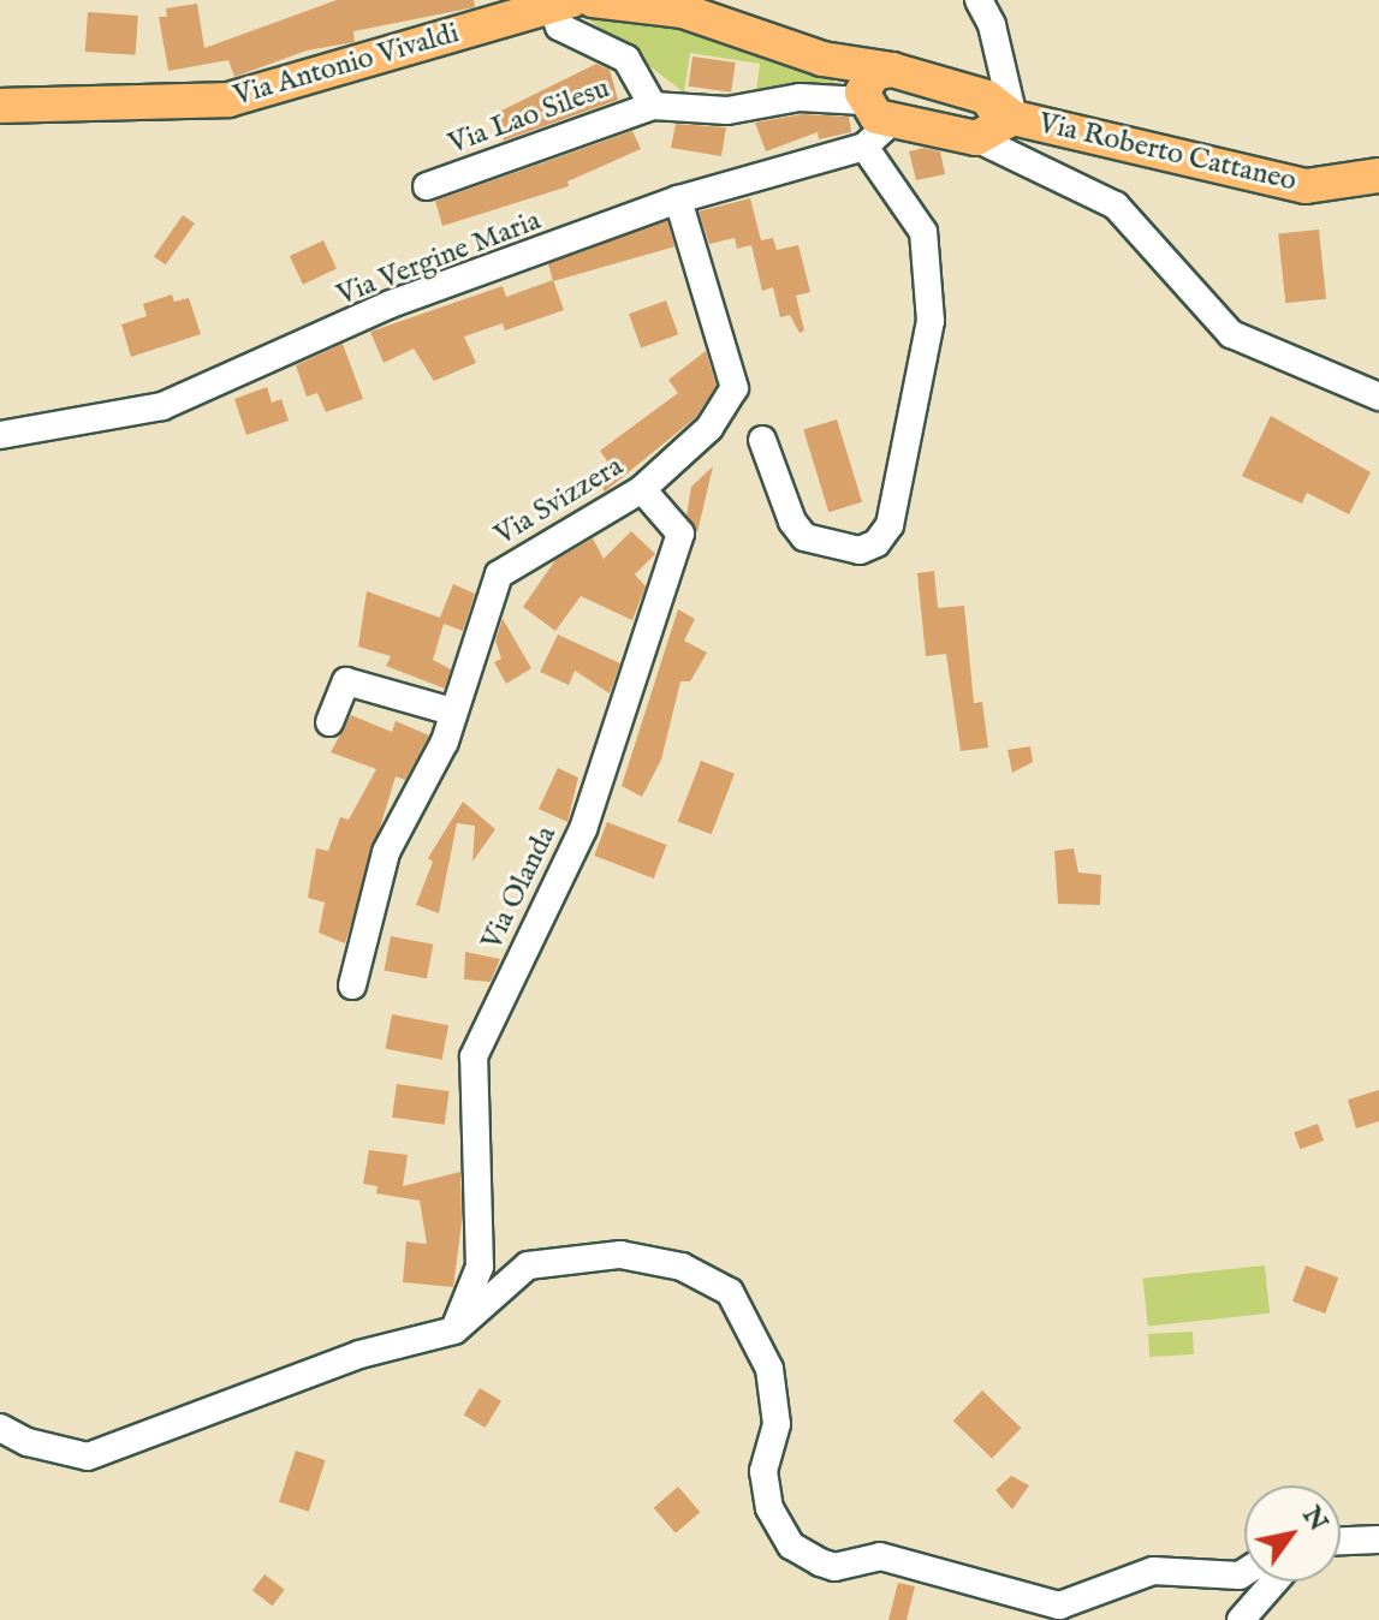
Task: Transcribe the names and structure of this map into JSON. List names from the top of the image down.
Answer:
{
  "streets": {
    "main road": ["Via Antonio Vivaldi", "Via Roberto Cattaneo"],
    "street": [
      "Via Lao Silesu",
      "Via Vergine Maria",
      "Via Svizzera",
      "Via Olanda"
    ]
  },
  "crossings": [
    ["Via Antonio Vivaldi", "Via Lao Silesu"],
    ["Via Vergine Maria", "Via Svizzera"],
    ["Via Svizzera", "Via Olanda"]
  ],
  "north": "top right"
}
